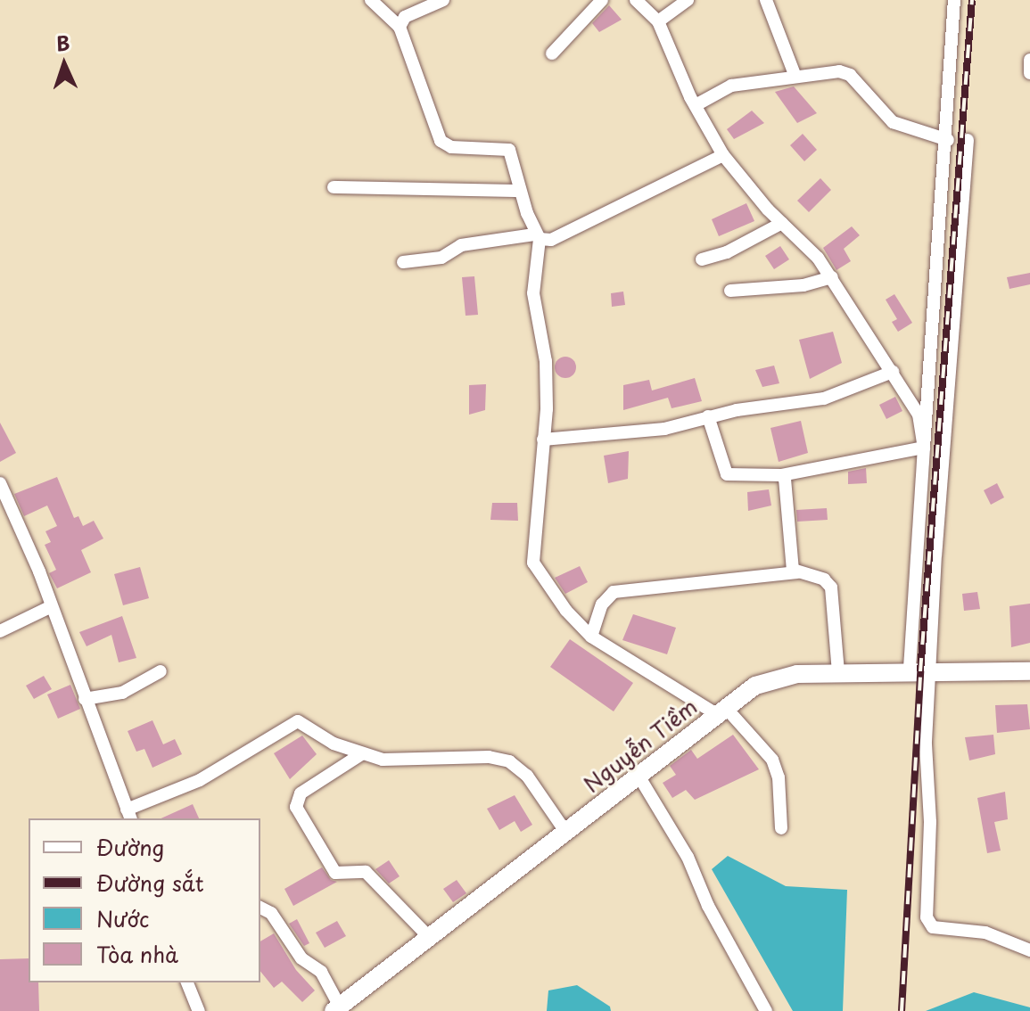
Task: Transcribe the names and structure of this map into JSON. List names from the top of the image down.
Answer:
{
  "streets": {
    "street": ["Nguyễn Tiềm"]
  },
  "legend": [
    "Đường",
    "Đường sắt",
    "Nước",
    "Tòa nhà"
  ],
  "north": "top"
}
